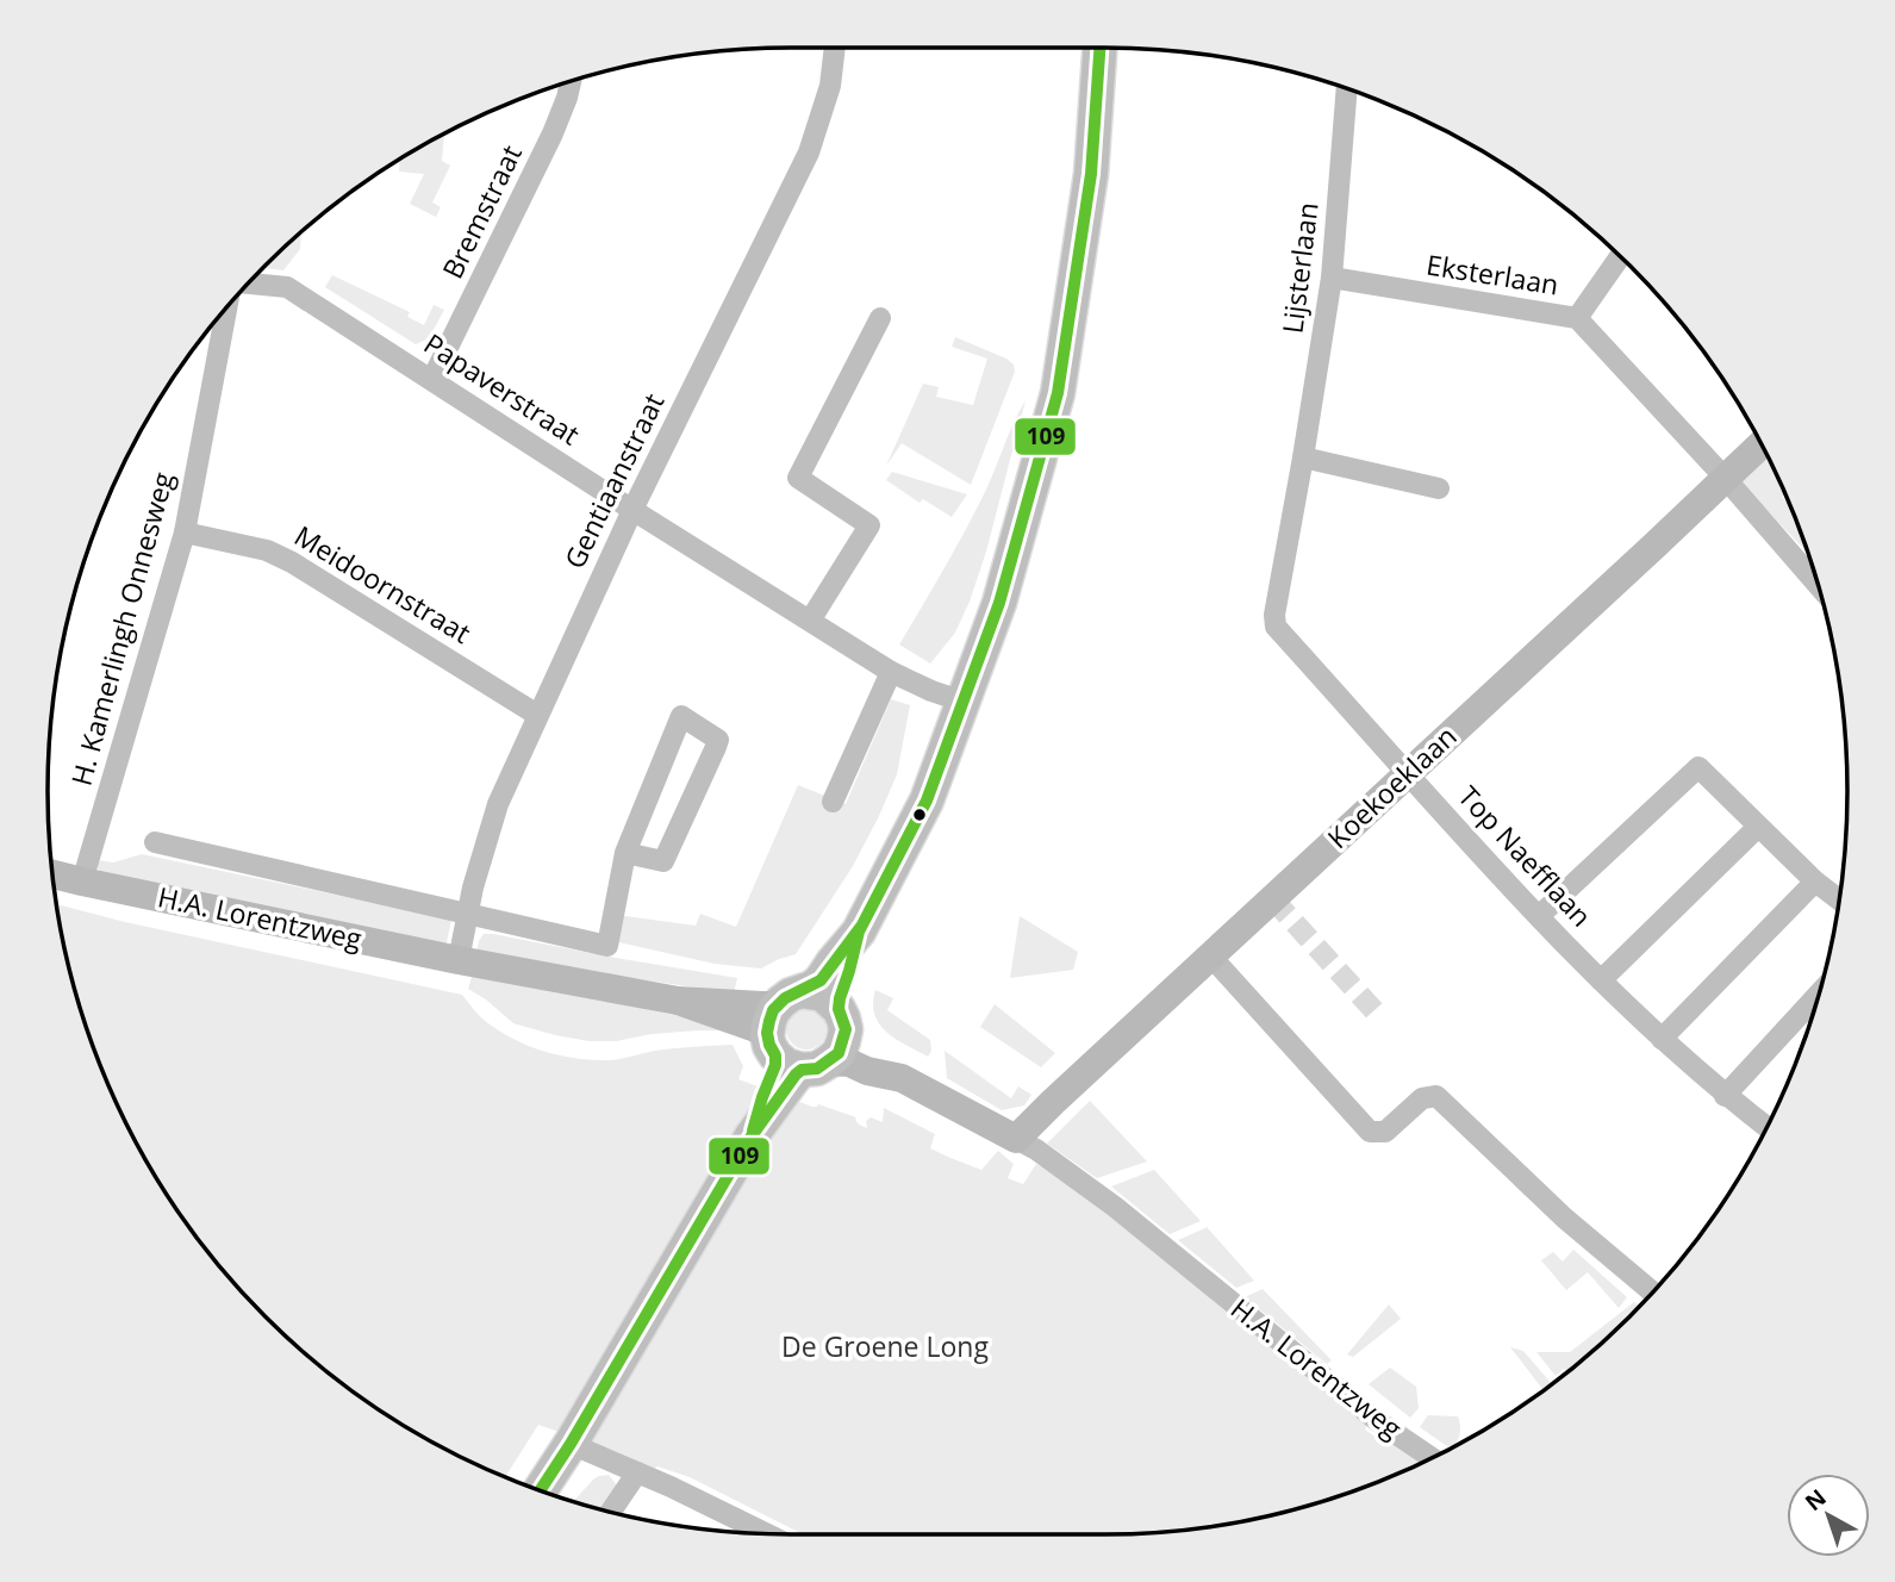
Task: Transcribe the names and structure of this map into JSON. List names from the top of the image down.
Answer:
{
  "streets": {
    "street": [
      "Bremstraat",
      "Lijsterlaan",
      "Eksterlaan",
      "Papaverstraat",
      "Gentiaanstraat",
      "Meidoornstraat",
      "H. Kamerlingh Onnesweg",
      "Koekoeklaan",
      "Top Naefflaan",
      "H.A. Lorentzweg"
    ]
  },
  "crossings": [
    ["Bremstraat", "Papaverstraat"],
    ["Lijsterlaan", "Eksterlaan"],
    ["Lijsterlaan", "Koekoeklaan"],
    ["Lijsterlaan", "Top Naefflaan"],
    ["Eksterlaan", "Koekoeklaan"],
    ["Papaverstraat", "Gentiaanstraat"],
    ["Gentiaanstraat", "Meidoornstraat"],
    ["Gentiaanstraat", "H.A. Lorentzweg"],
    ["Meidoornstraat", "H. Kamerlingh Onnesweg"],
    ["H. Kamerlingh Onnesweg", "H.A. Lorentzweg"],
    ["Koekoeklaan", "Top Naefflaan"],
    ["Koekoeklaan", "H.A. Lorentzweg"]
  ],
  "parks": ["De Groene Long"],
  "lines": ["transit line 109"],
  "north": "top left"
}
